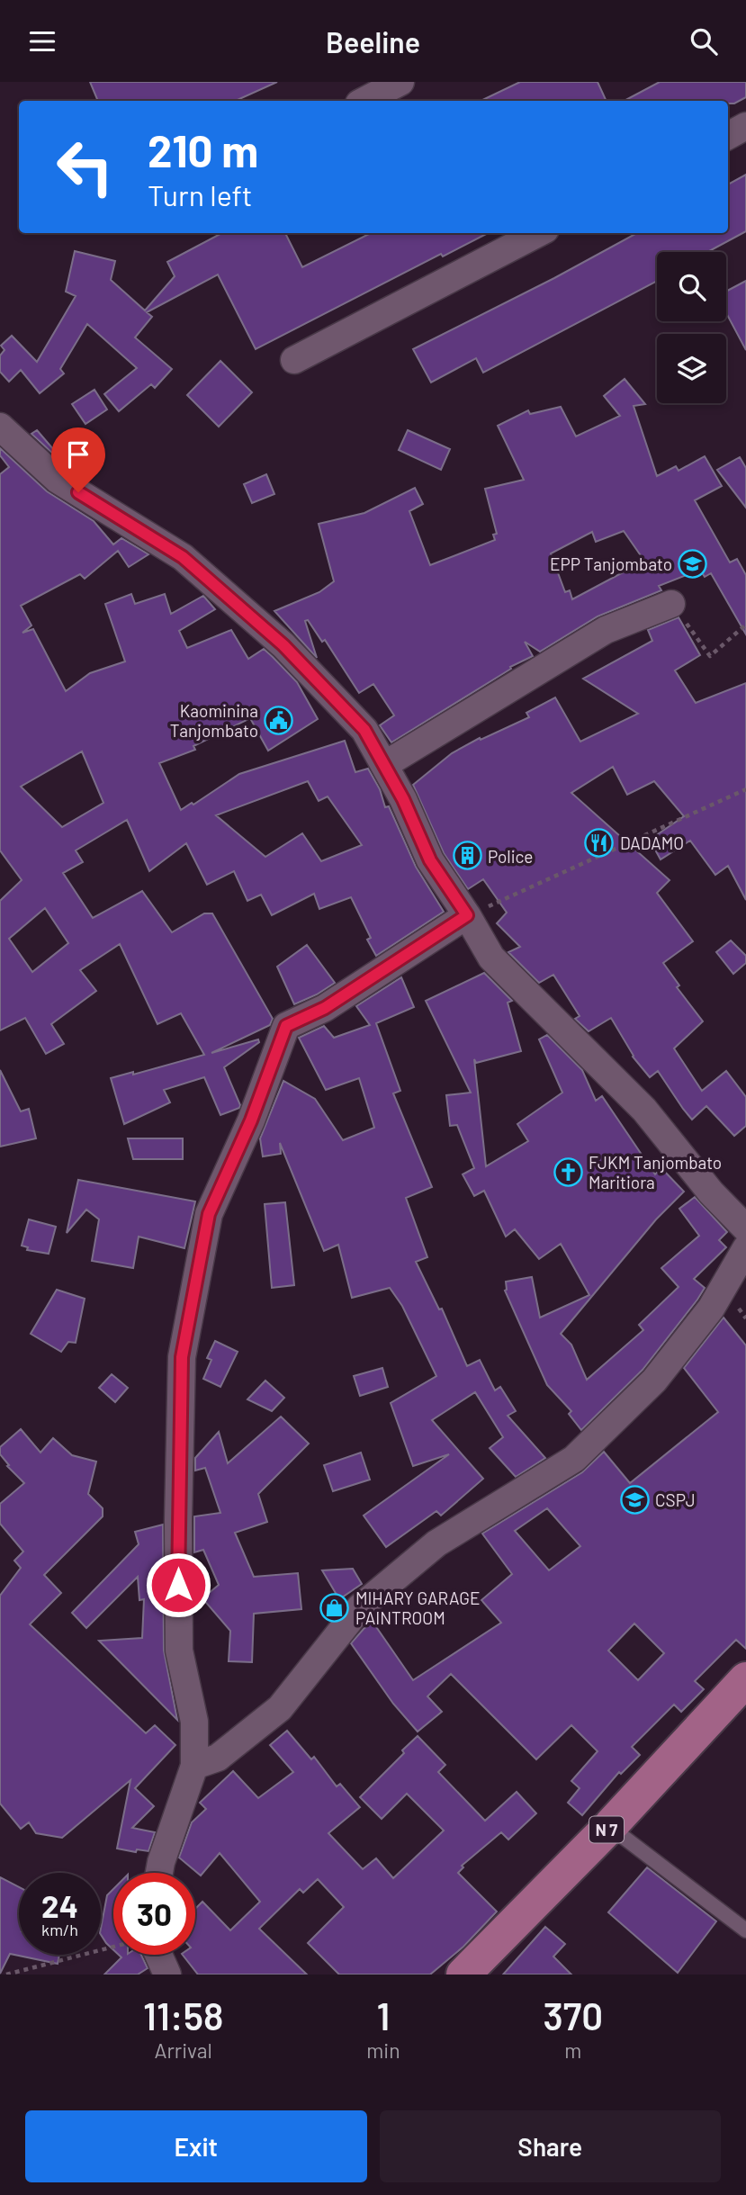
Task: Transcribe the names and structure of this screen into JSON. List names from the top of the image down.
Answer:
{
  "streets": {
    "main road": ["N 7"]
  },
  "places": {
    "school or university": ["EPP Tanjombato", "CSPJ"],
    "public building": ["Kaominina Tanjombato"],
    "restaurant": ["DADAMO"],
    "building": ["Police"],
    "church": ["FJKM Tanjombato Maritiora"],
    "shop": ["MIHARY GARAGE PAINTROOM"]
  },
  "page": {
    "header": "Beeline",
    "turn": ["210 m", "Turn left"],
    "speed": "24 km/h",
    "limit": "30",
    "eta": [
      "11:58",
      "Arrival",
      "1",
      "min",
      "370",
      "m"
    ],
    "buttons": ["Exit", "Share"]
  }
}
